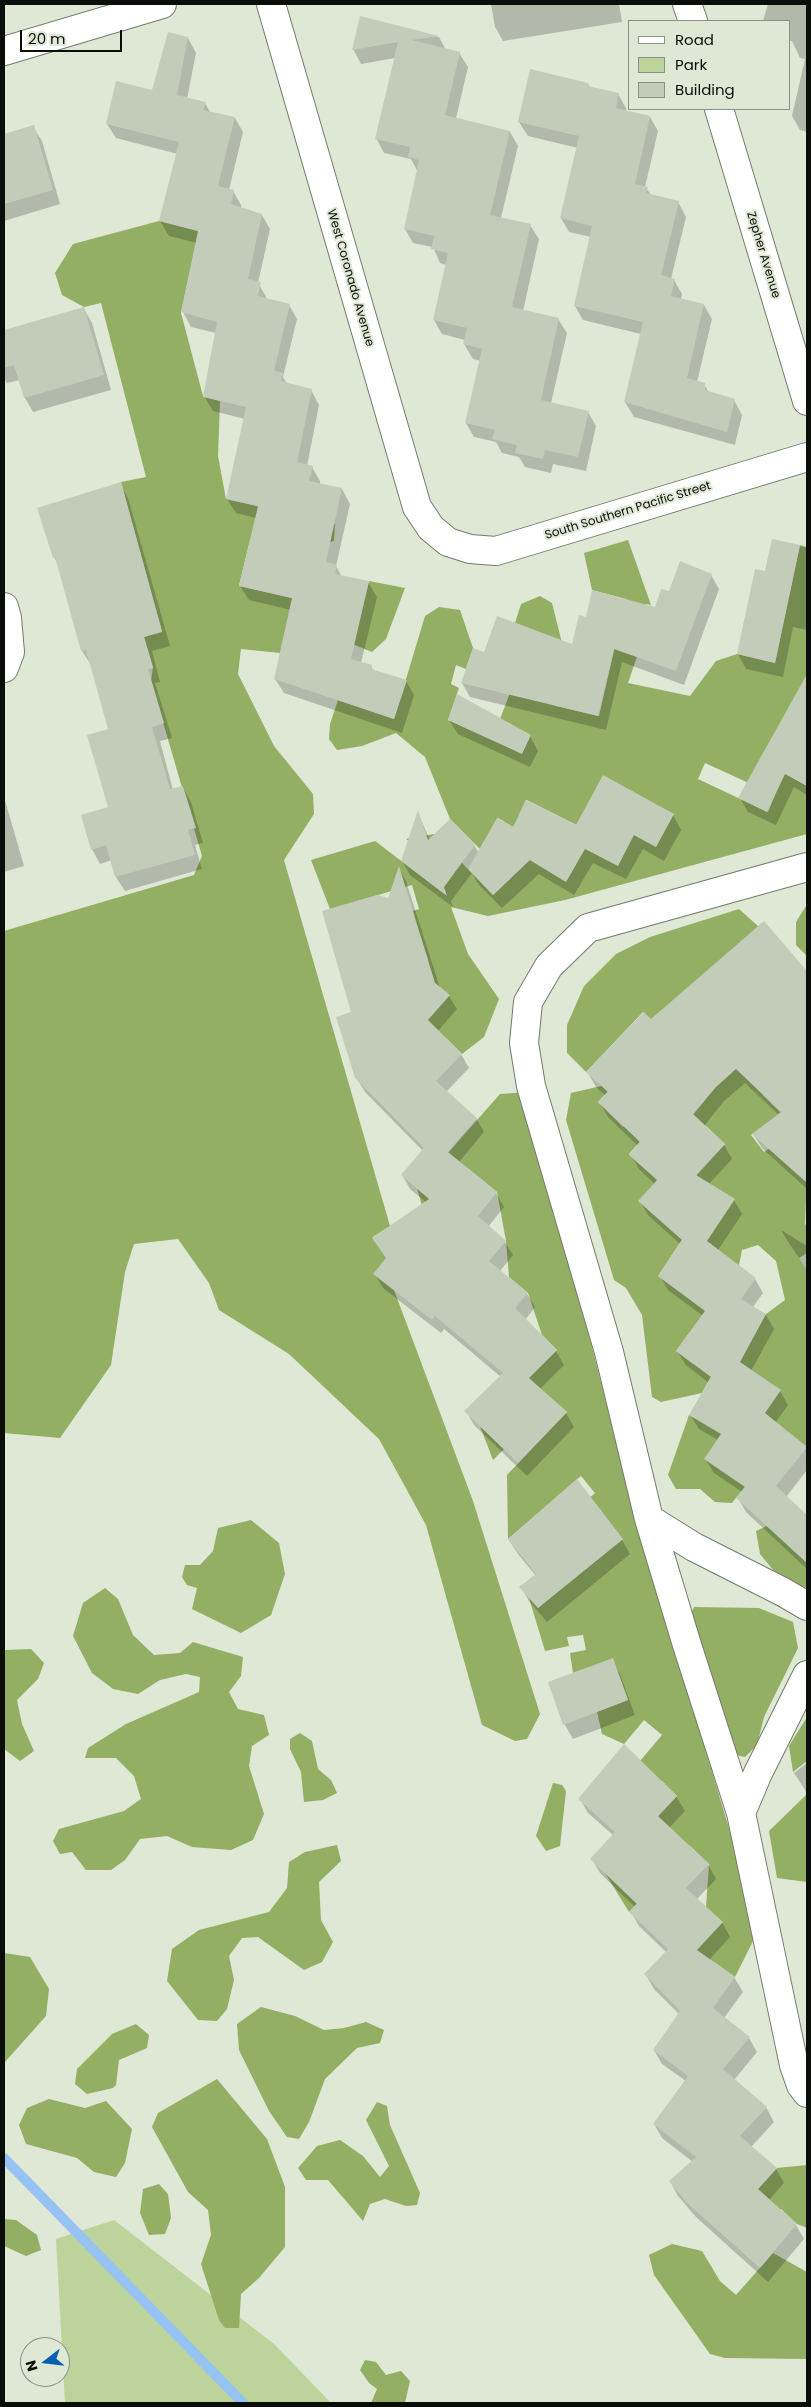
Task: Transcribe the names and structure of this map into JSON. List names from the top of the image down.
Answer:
{
  "streets": {
    "street": ["Zepher Avenue", "West Coronado Avenue", "South Southern Pacific Street"]
  },
  "crossings": [
    ["West Coronado Avenue", "South Southern Pacific Street"]
  ],
  "legend": ["Road", "Park", "Building"],
  "scale_bar": "20 m",
  "north": "left"
}
